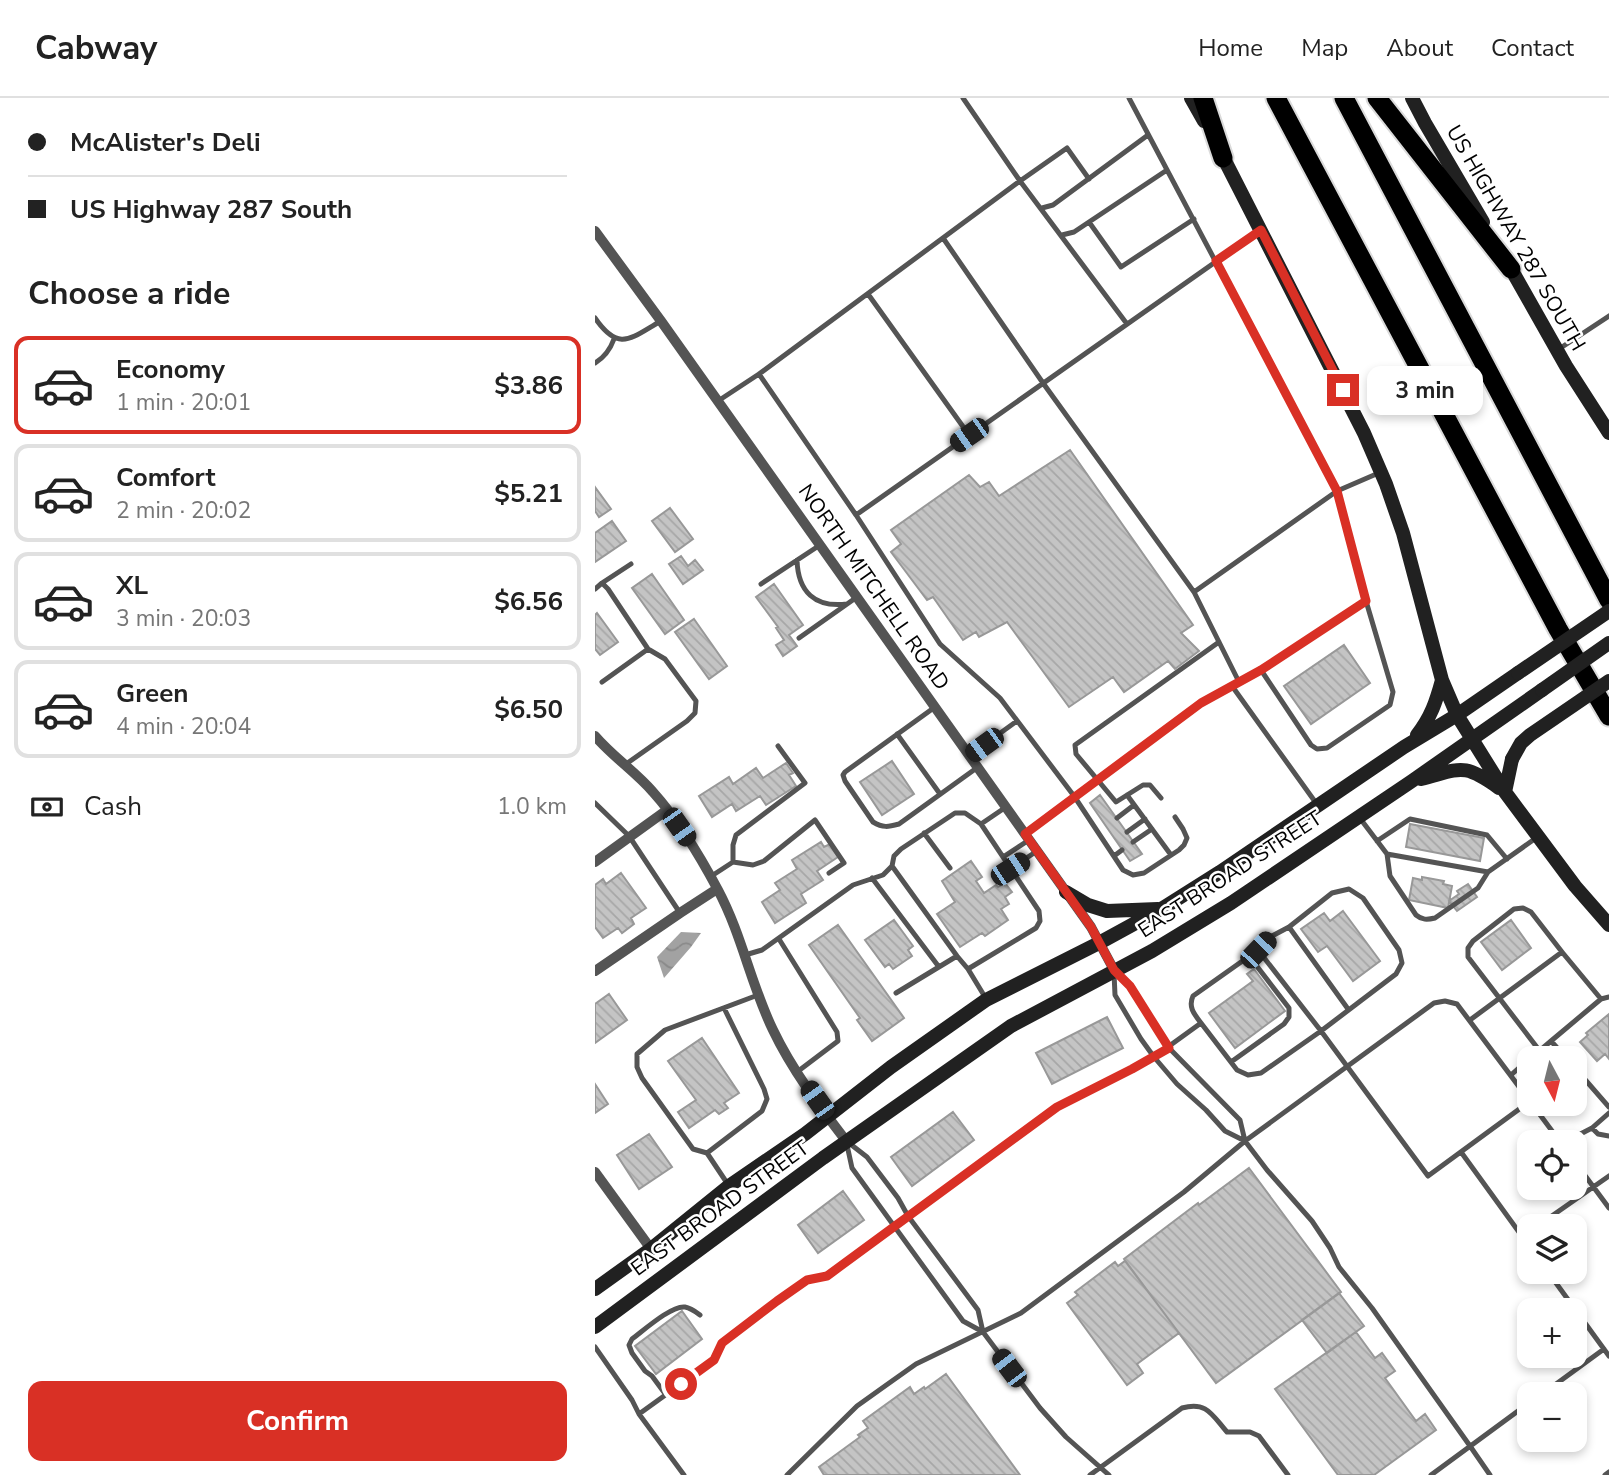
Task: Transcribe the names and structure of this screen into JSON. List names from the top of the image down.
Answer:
{
  "streets": {
    "main road": ["US HIGHWAY 287 SOUTH", "EAST BROAD STREET"],
    "street": ["NORTH MITCHELL ROAD"]
  },
  "crossings": [
    ["NORTH MITCHELL ROAD", "EAST BROAD STREET"]
  ],
  "north": "bottom",
  "page": {
    "header": "Cabway",
    "nav": [
      "Home",
      "Map",
      "About",
      "Contact"
    ],
    "banner": ["McAlister's Deli", "US Highway 287 South"],
    "heading": "Choose a ride",
    "list": [
      {
        "name": "Economy",
        "note": "1 min · 20:01",
        "value": "$3.86"
      },
      {
        "name": "Comfort",
        "note": "2 min · 20:02",
        "value": "$5.21"
      },
      {
        "name": "XL",
        "note": "3 min · 20:03",
        "value": "$6.56"
      },
      {
        "name": "Green",
        "note": "4 min · 20:04",
        "value": "$6.50"
      }
    ],
    "bubble": "3 min",
    "pay": ["Cash", "1.0 km"],
    "map_buttons": ["+", "−"],
    "buttons": "Confirm"
  }
}
